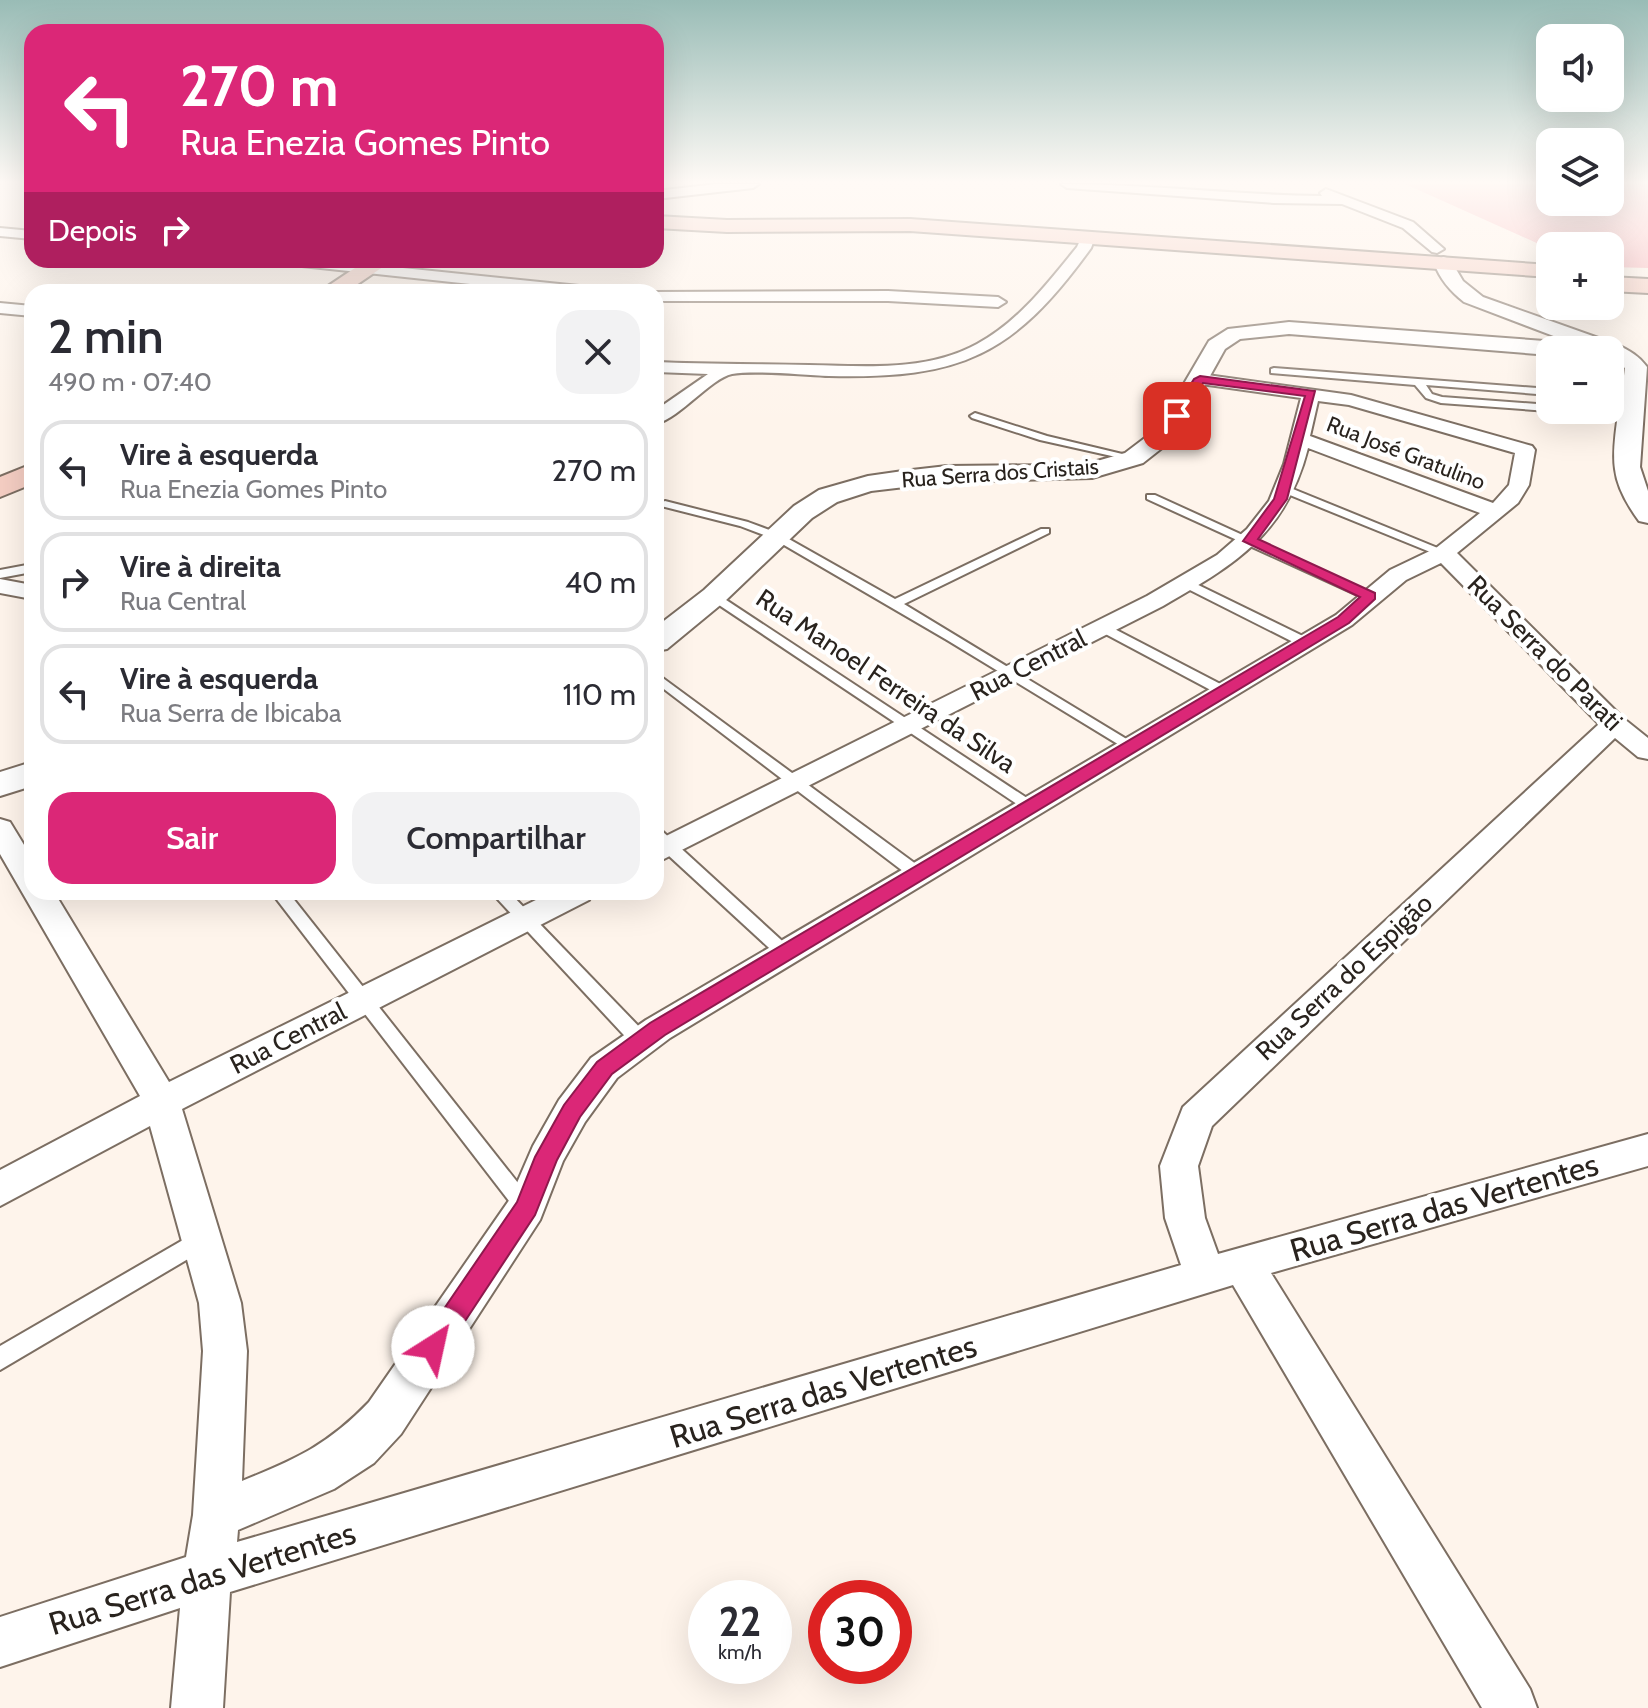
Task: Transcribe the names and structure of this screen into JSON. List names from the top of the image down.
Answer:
{
  "streets": {
    "street": [
      "Rua José Gratulino",
      "Rua Serra dos Cristais",
      "Rua Serra do Parati",
      "Rua Central",
      "Rua Serra do Espigão",
      "Rua Serra das Vertentes"
    ],
    "lane": ["Rua Manoel Ferreira da Silva"]
  },
  "crossings": [
    ["Rua José Gratulino", "Rua Central"],
    ["Rua Serra dos Cristais", "Rua Manoel Ferreira da Silva"],
    ["Rua Serra do Parati", "Rua Serra do Espigão"],
    ["Rua Central", "Rua Manoel Ferreira da Silva"],
    ["Rua Serra do Espigão", "Rua Serra das Vertentes"]
  ],
  "page": {
    "map_buttons": ["+", "−"],
    "turn": ["270 m", "Rua Enezia Gomes Pinto"],
    "then": "Depois",
    "heading": ["2 min", "490 m · 07:40"],
    "list": [
      {
        "name": "Vire à esquerda",
        "note": "Rua Enezia Gomes Pinto",
        "value": "270 m"
      },
      {
        "name": "Vire à direita",
        "note": "Rua Central",
        "value": "40 m"
      },
      {
        "name": "Vire à esquerda",
        "note": "Rua Serra de Ibicaba",
        "value": "110 m"
      }
    ],
    "buttons": ["Sair", "Compartilhar"],
    "speed": "22 km/h",
    "limit": "30"
  }
}
